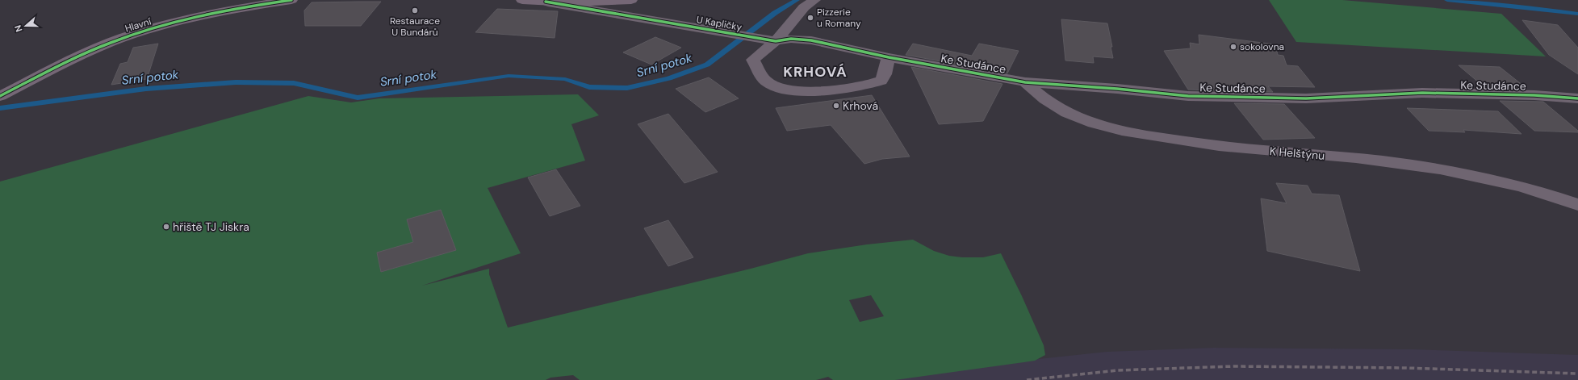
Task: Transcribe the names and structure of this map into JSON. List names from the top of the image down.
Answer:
{
  "streets": {
    "street": [
      "U Kapličky",
      "Hlavní",
      "Ke Studánce",
      "K Helštýnu"
    ]
  },
  "crossings": [
    ["U Kapličky", "Ke Studánce"],
    ["Ke Studánce", "K Helštýnu"]
  ],
  "districts": ["KRHOVÁ"],
  "water": ["Srní potok"],
  "places": [
    "Restaurace U Bundárů",
    "Pizzerie u Romany",
    "sokolovna",
    "Krhová",
    "hřiště TJ Jiskra"
  ],
  "north": "left"
}
